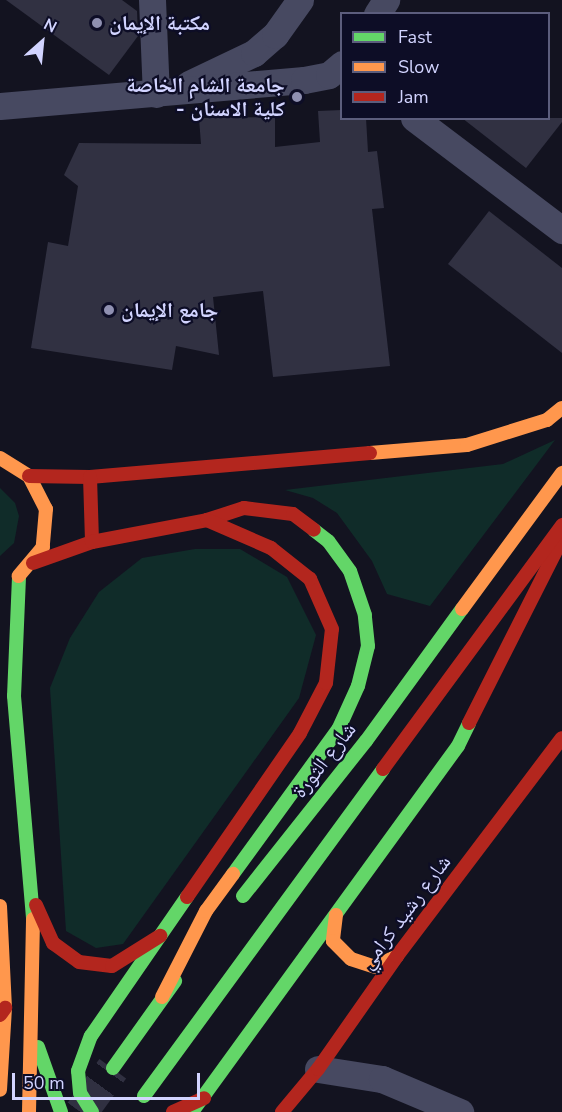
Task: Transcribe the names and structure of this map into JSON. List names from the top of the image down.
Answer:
{
  "streets": {
    "main road": ["شارع الثورة", "شارع رشيد كرامي"]
  },
  "places": ["مكتبة الإيمان", "جامعة الشام الخاصة - كلية الاسنان", "جامع الإيمان"],
  "legend": ["Fast", "Slow", "Jam"],
  "scale_bar": "50 m",
  "north": "top right"
}
